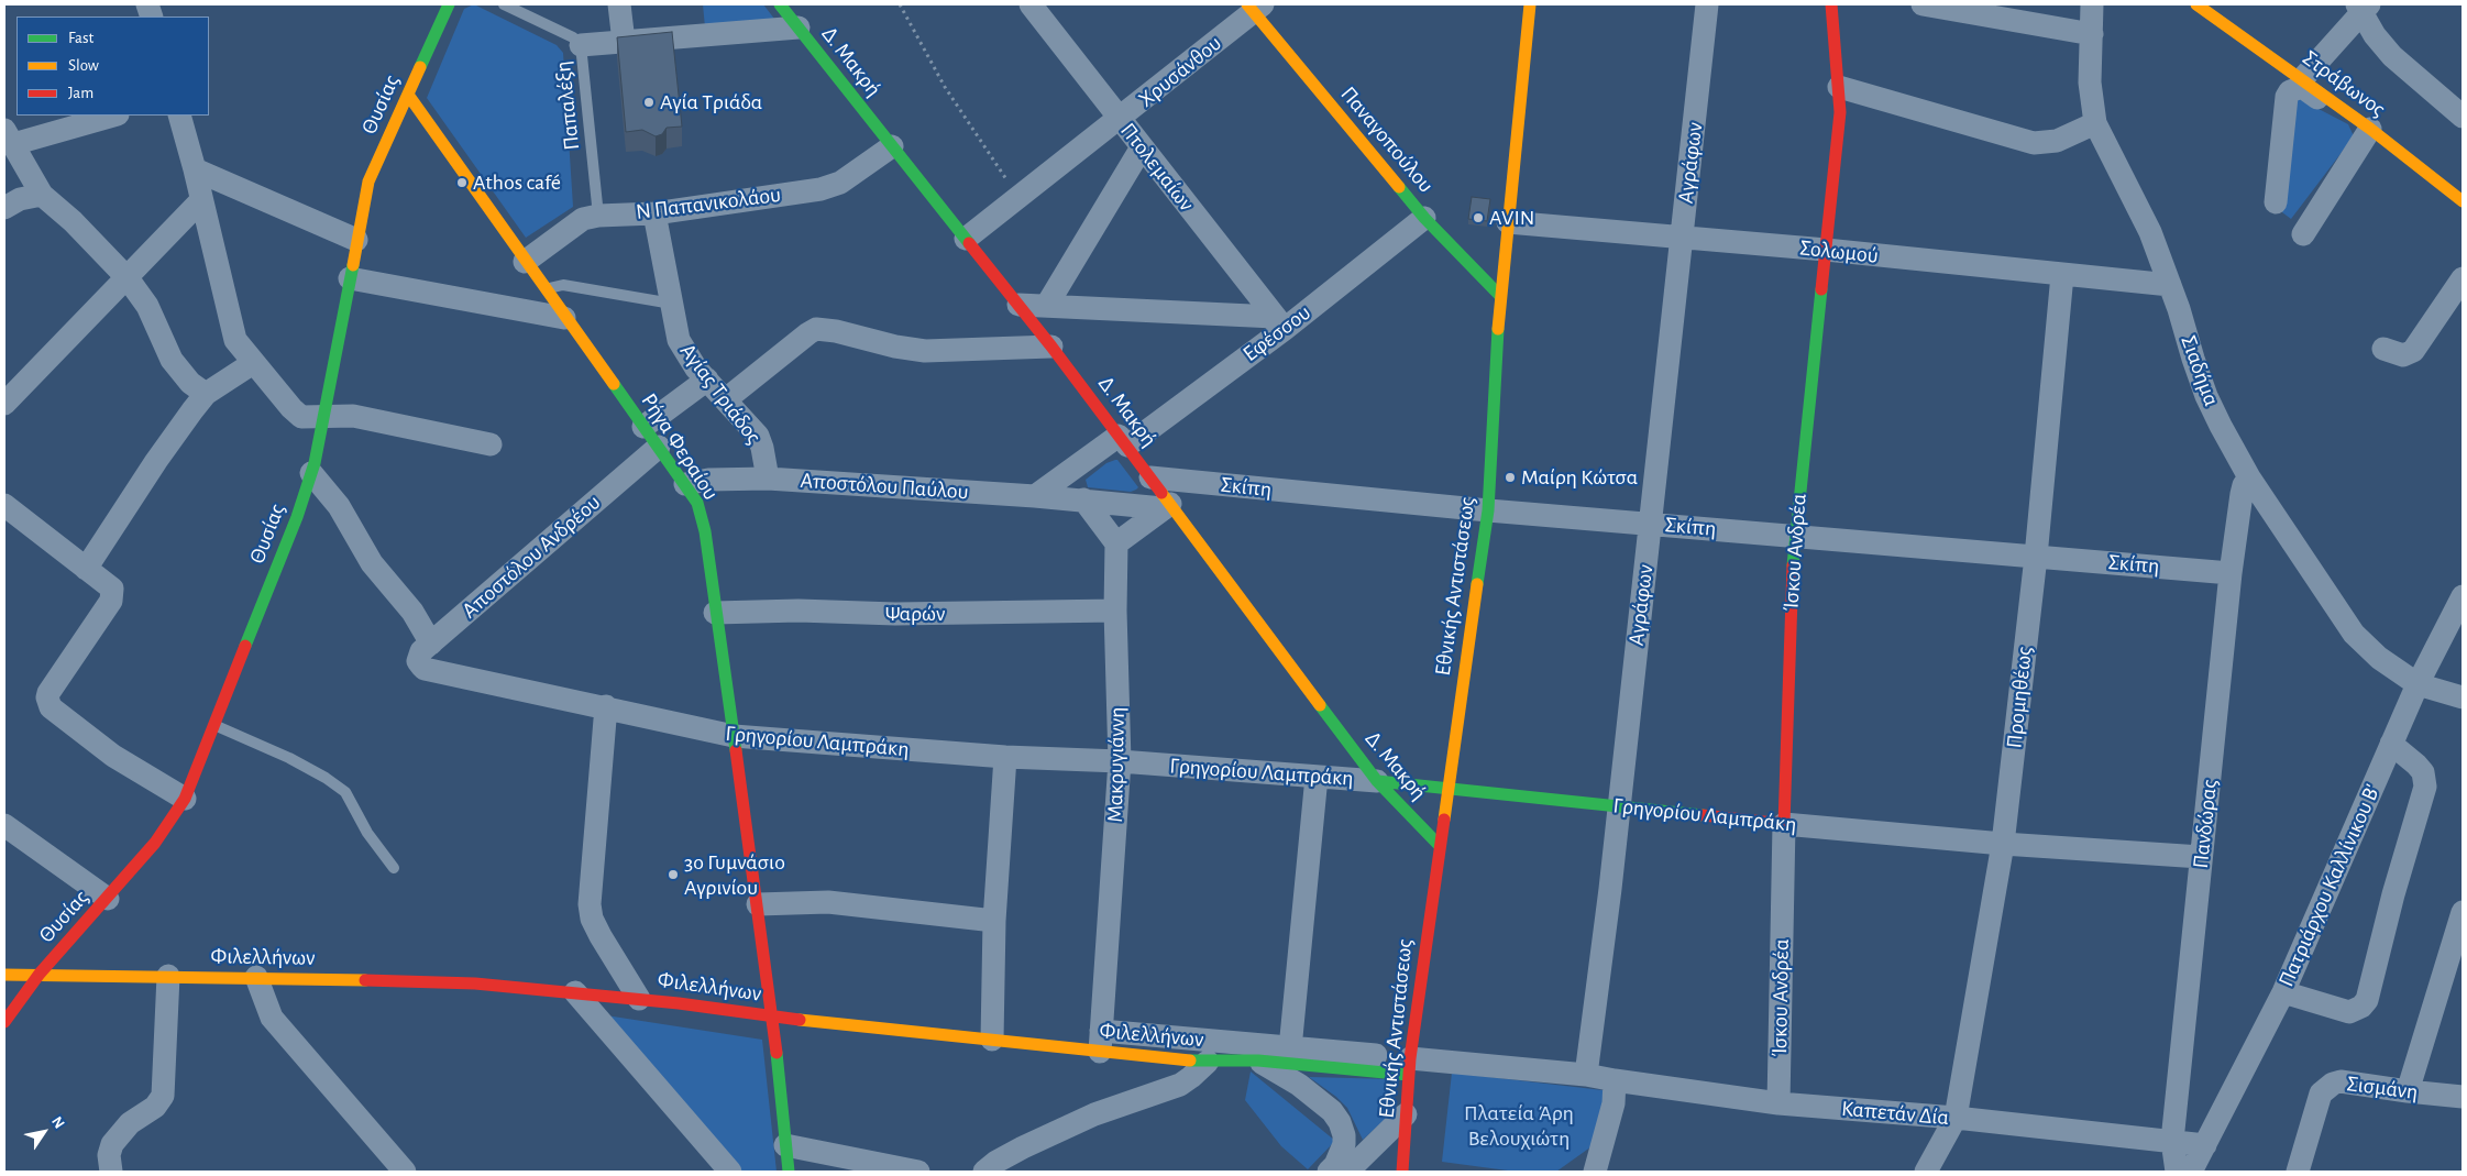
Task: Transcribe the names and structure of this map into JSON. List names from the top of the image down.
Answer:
{
  "streets": {
    "street": [
      "Δ. Μακρή",
      "Χρυσάνθου",
      "Στράβωνος",
      "Θυσίας",
      "Παναγοπούλου",
      "Αγράφων",
      "Πτολεμαίων",
      "Ν Παπανικολάου",
      "Σολωμού",
      "Εφέσσου",
      "Σιαδήμα",
      "Αγίας Τριάδος",
      "Ρήγα Φεραίου",
      "Αποστόλου Παύλου",
      "Σκίπη",
      "Ίσκου Ανδρέα",
      "Αποστόλου Ανδρέου",
      "Εθνικής Αντιστάσεως",
      "Ψαρών",
      "Προμηθέως",
      "Γρηγορίου Λαμπράκη",
      "Μακρυγιάννη",
      "Πανδώρας",
      "Πατριάρχου Καλλίνικου B'",
      "Φιλελλήνων",
      "Σισμάνη",
      "Καπετάν Δία"
    ],
    "lane": ["Παπαλέξη"]
  },
  "crossings": [
    ["Δ. Μακρή", "Χρυσάνθου"],
    ["Δ. Μακρή", "Ν Παπανικολάου"],
    ["Δ. Μακρή", "Εφέσσου"],
    ["Δ. Μακρή", "Αποστόλου Παύλου"],
    ["Δ. Μακρή", "Σκίπη"],
    ["Δ. Μακρή", "Εθνικής Αντιστάσεως"],
    ["Δ. Μακρή", "Γρηγορίου Λαμπράκη"],
    ["Χρυσάνθου", "Παναγοπούλου"],
    ["Χρυσάνθου", "Πτολεμαίων"],
    ["Θυσίας", "Ρήγα Φεραίου"],
    ["Θυσίας", "Φιλελλήνων"],
    ["Παπαλέξη", "Ν Παπανικολάου"],
    ["Παναγοπούλου", "Εφέσσου"],
    ["Παναγοπούλου", "Εθνικής Αντιστάσεως"],
    ["Αγράφων", "Σολωμού"],
    ["Αγράφων", "Σκίπη"],
    ["Αγράφων", "Γρηγορίου Λαμπράκη"],
    ["Αγράφων", "Καπετάν Δία"],
    ["Πτολεμαίων", "Εφέσσου"],
    ["Ν Παπανικολάου", "Αγίας Τριάδος"],
    ["Ν Παπανικολάου", "Ρήγα Φεραίου"],
    ["Σολωμού", "Σιαδήμα"],
    ["Σολωμού", "Ίσκου Ανδρέα"],
    ["Σολωμού", "Εθνικής Αντιστάσεως"],
    ["Σολωμού", "Προμηθέως"],
    ["Εφέσσου", "Αποστόλου Παύλου"],
    ["Σιαδήμα", "Πανδώρας"],
    ["Σιαδήμα", "Πατριάρχου Καλλίνικου B'"],
    ["Αγίας Τριάδος", "Αποστόλου Παύλου"],
    ["Ρήγα Φεραίου", "Αποστόλου Παύλου"],
    ["Ρήγα Φεραίου", "Αποστόλου Ανδρέου"],
    ["Ρήγα Φεραίου", "Ψαρών"],
    ["Ρήγα Φεραίου", "Γρηγορίου Λαμπράκη"],
    ["Ρήγα Φεραίου", "Φιλελλήνων"],
    ["Σκίπη", "Ίσκου Ανδρέα"],
    ["Σκίπη", "Εθνικής Αντιστάσεως"],
    ["Σκίπη", "Προμηθέως"],
    ["Σκίπη", "Πανδώρας"],
    ["Ίσκου Ανδρέα", "Γρηγορίου Λαμπράκη"],
    ["Ίσκου Ανδρέα", "Καπετάν Δία"],
    ["Αποστόλου Ανδρέου", "Γρηγορίου Λαμπράκη"],
    ["Εθνικής Αντιστάσεως", "Γρηγορίου Λαμπράκη"],
    ["Εθνικής Αντιστάσεως", "Φιλελλήνων"],
    ["Εθνικής Αντιστάσεως", "Καπετάν Δία"],
    ["Ψαρών", "Μακρυγιάννη"],
    ["Προμηθέως", "Γρηγορίου Λαμπράκη"],
    ["Προμηθέως", "Καπετάν Δία"],
    ["Γρηγορίου Λαμπράκη", "Μακρυγιάννη"],
    ["Γρηγορίου Λαμπράκη", "Πανδώρας"],
    ["Μακρυγιάννη", "Φιλελλήνων"],
    ["Πανδώρας", "Καπετάν Δία"],
    ["Πατριάρχου Καλλίνικου B'", "Καπετάν Δία"],
    ["Φιλελλήνων", "Καπετάν Δία"]
  ],
  "parks": ["Πλατεία Άρη Βελουχιώτη"],
  "places": [
    "Αγία Τριάδα",
    "Athos café",
    "AVIN",
    "Μαίρη Κώτσα",
    "3ο Γυμνάσιο Αγρινίου"
  ],
  "legend": ["Fast", "Slow", "Jam"],
  "north": "top right"
}
